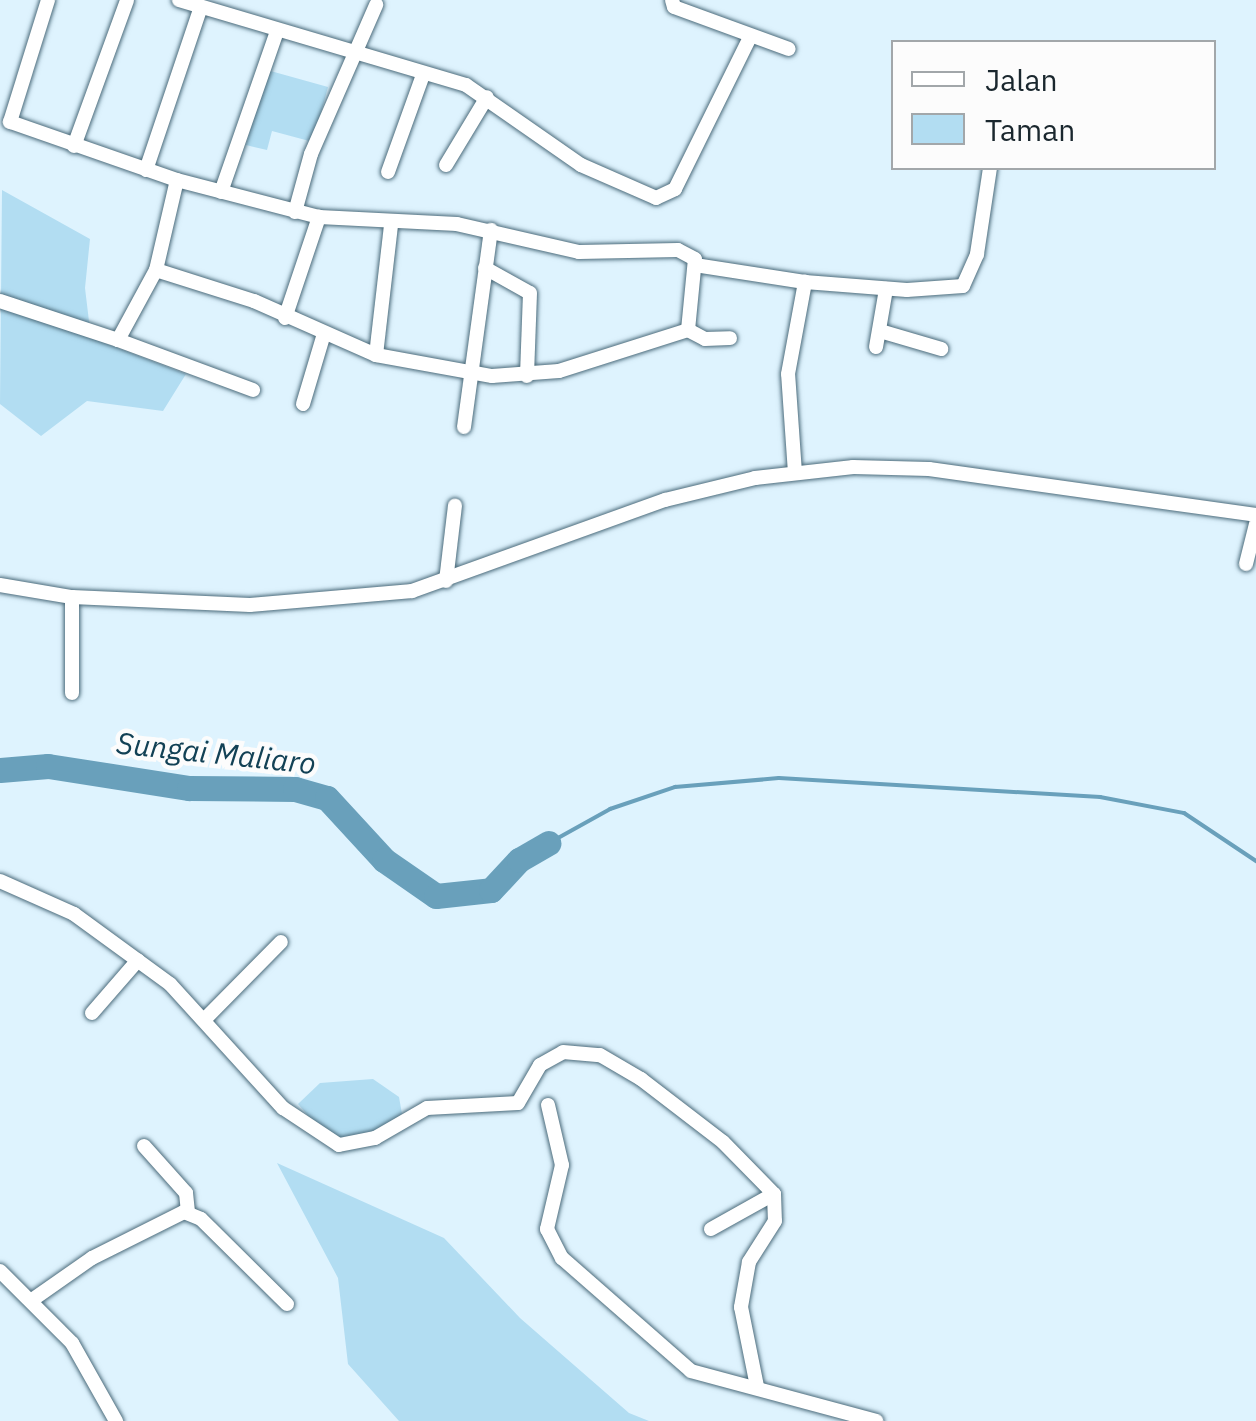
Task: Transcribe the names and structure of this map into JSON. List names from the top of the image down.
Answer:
{
  "water": ["Sungai Maliaro"],
  "legend": ["Jalan", "Taman"]
}
